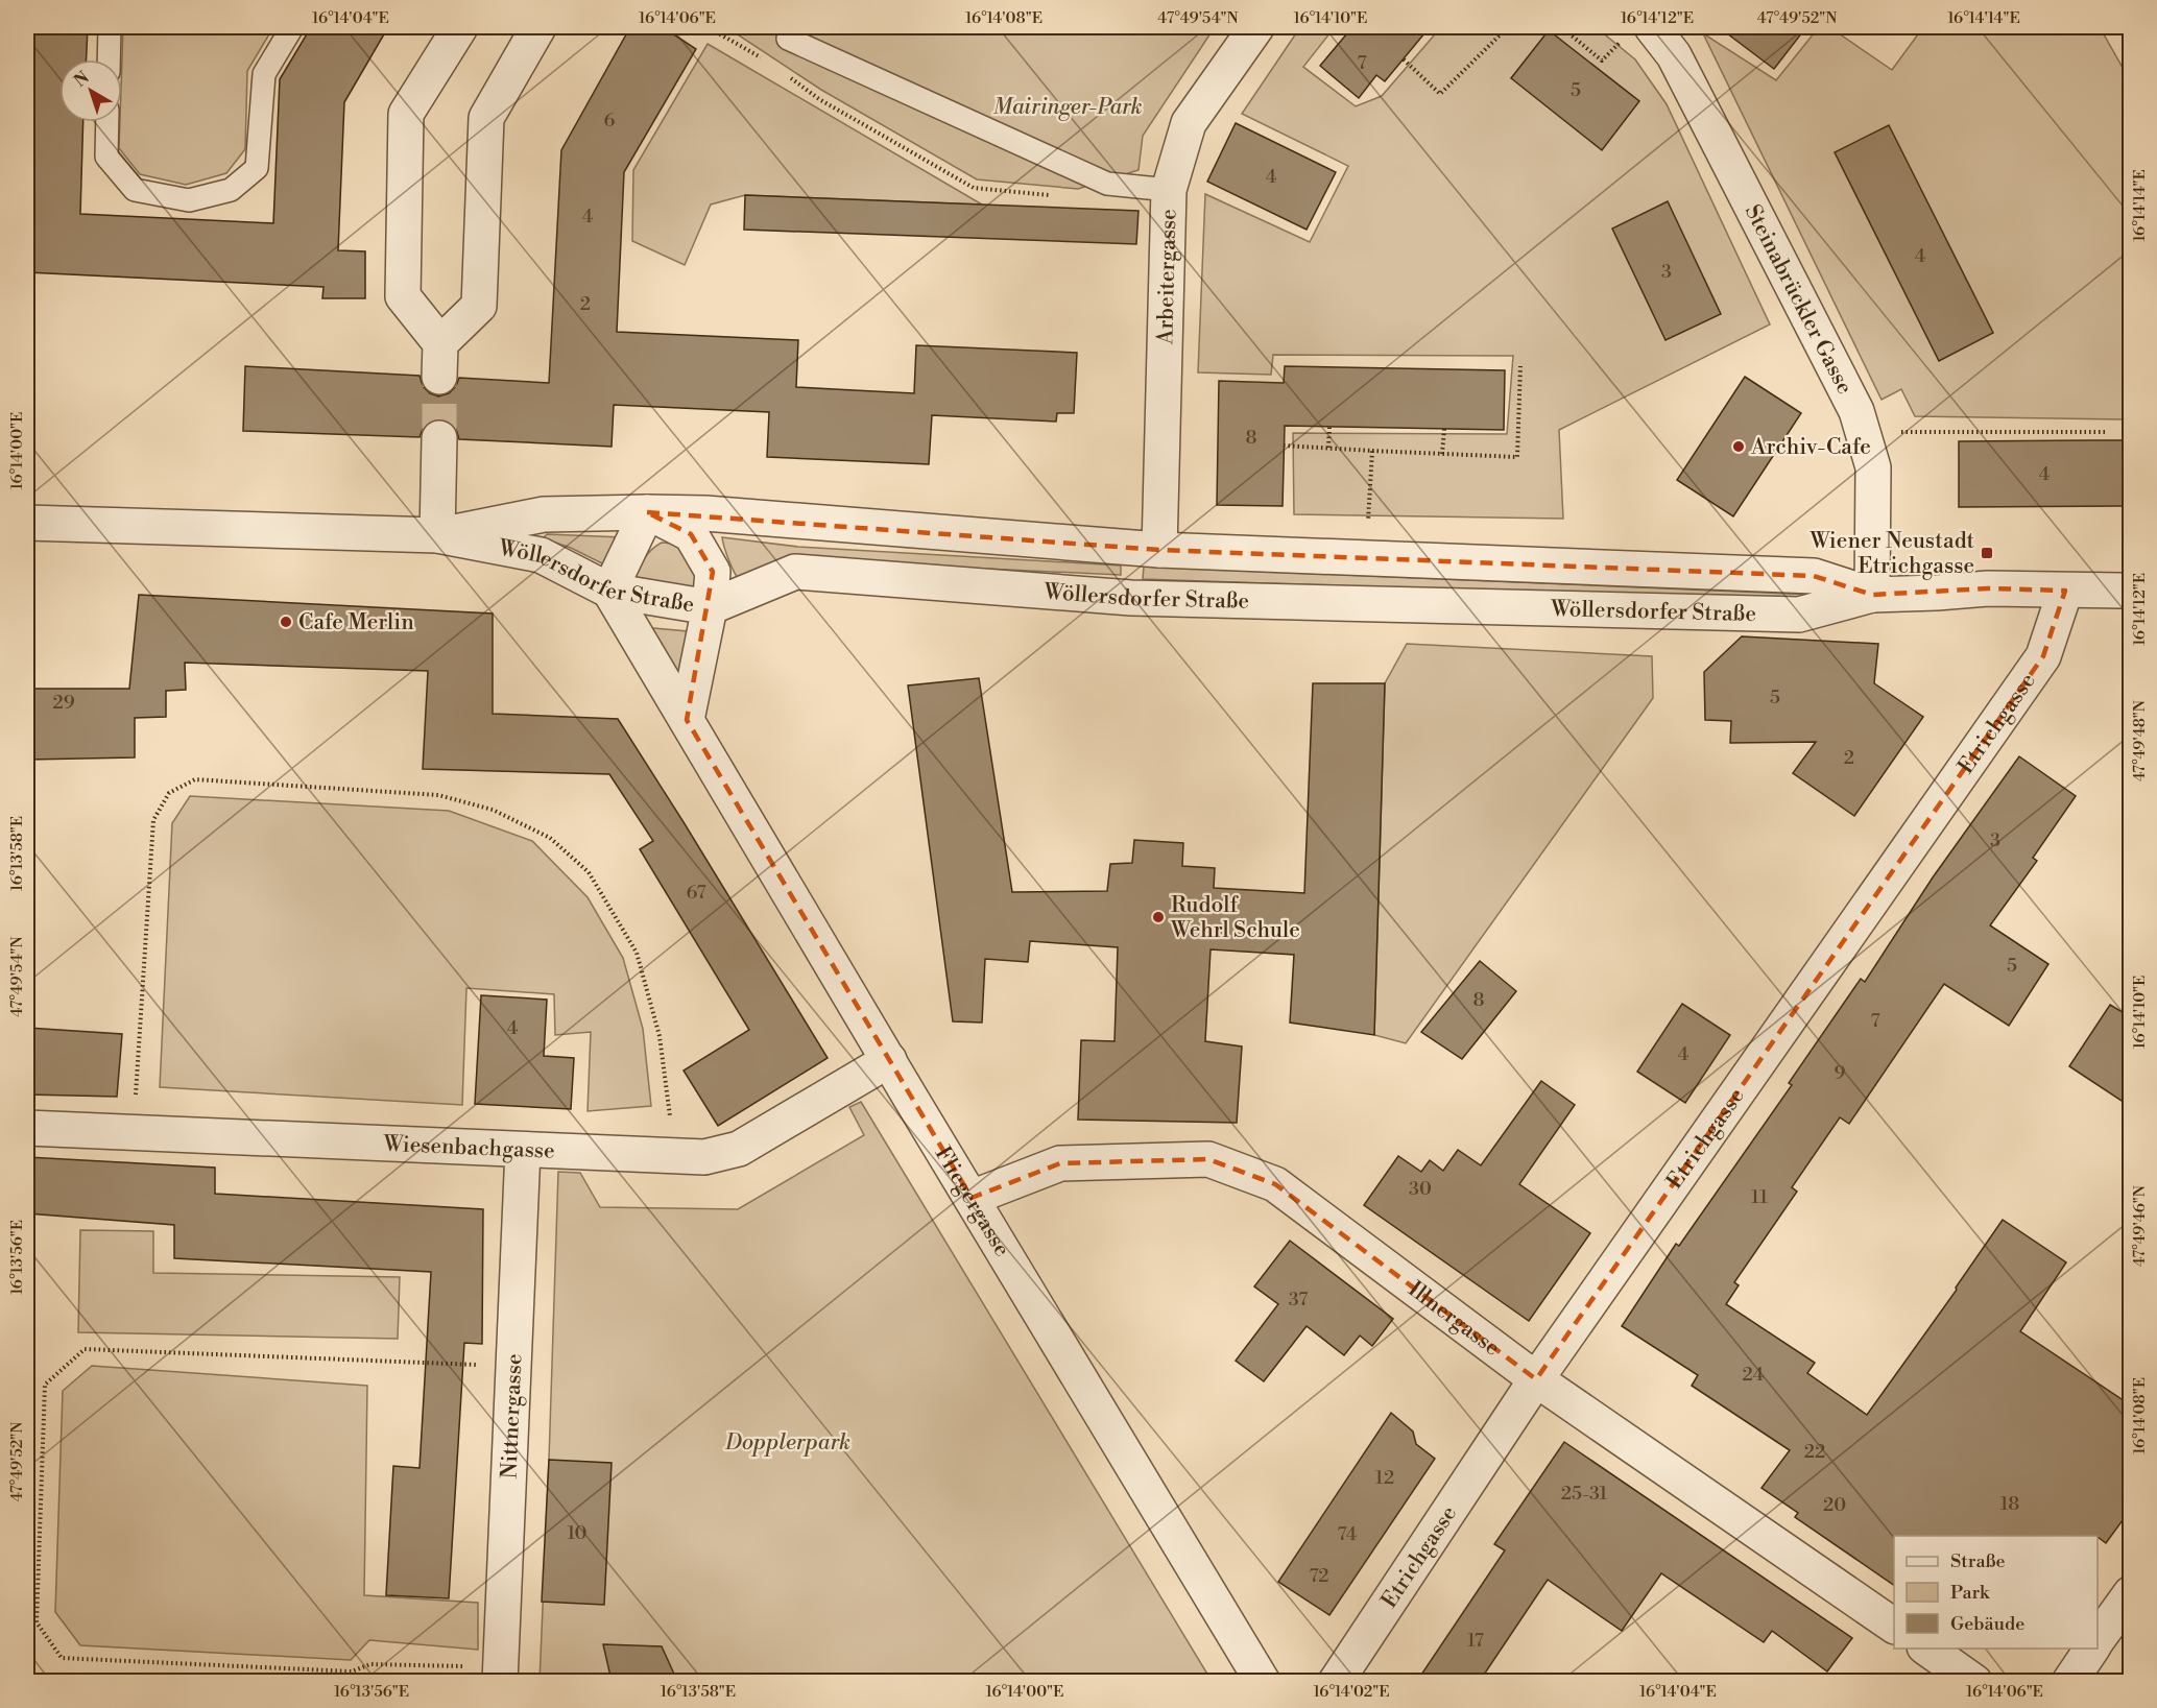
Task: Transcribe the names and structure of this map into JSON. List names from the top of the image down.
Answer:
{
  "streets": {
    "street": [
      "Arbeitergasse",
      "Steinabrückler Gasse",
      "Wöllersdorfer Straße",
      "Etrichgasse",
      "Wiesenbachgasse",
      "Fliegergasse",
      "Illnergasse",
      "Nittnergasse"
    ]
  },
  "crossings": [
    ["Arbeitergasse", "Wöllersdorfer Straße"],
    ["Steinabrückler Gasse", "Wöllersdorfer Straße"],
    ["Wöllersdorfer Straße", "Etrichgasse"],
    ["Wöllersdorfer Straße", "Fliegergasse"],
    ["Etrichgasse", "Illnergasse"],
    ["Wiesenbachgasse", "Fliegergasse"],
    ["Wiesenbachgasse", "Nittnergasse"],
    ["Fliegergasse", "Illnergasse"]
  ],
  "parks": ["Mairinger-Park", "Dopplerpark"],
  "places": {
    "other": ["Archiv-Cafe", "Cafe Merlin", "Rudolf Wehrl Schule"],
    "transit": ["Wiener Neustadt Etrichgasse"]
  },
  "house_numbers": [
    "7",
    "5",
    "6",
    "4",
    "4",
    "4",
    "3",
    "2",
    "8",
    "4",
    "5",
    "29",
    "2",
    "3",
    "67",
    "5",
    "8",
    "7",
    "4",
    "4",
    "9",
    "30",
    "11",
    "37",
    "24",
    "22",
    "12",
    "25-31",
    "18",
    "20",
    "10",
    "74",
    "72",
    "17"
  ],
  "legend": ["Straße", "Park", "Gebäude"],
  "north": "top left",
  "coordinates": [
    "16°14'04\"E",
    "16°14'06\"E",
    "16°14'08\"E",
    "47°49'54\"N",
    "16°14'10\"E",
    "16°14'12\"E",
    "47°49'52\"N",
    "16°14'14\"E",
    "16°14'00\"E",
    "47°49'48\"N",
    "16°13'58\"E",
    "47°49'46\"N",
    "16°13'56\"E",
    "16°14'02\"E"
  ]
}
